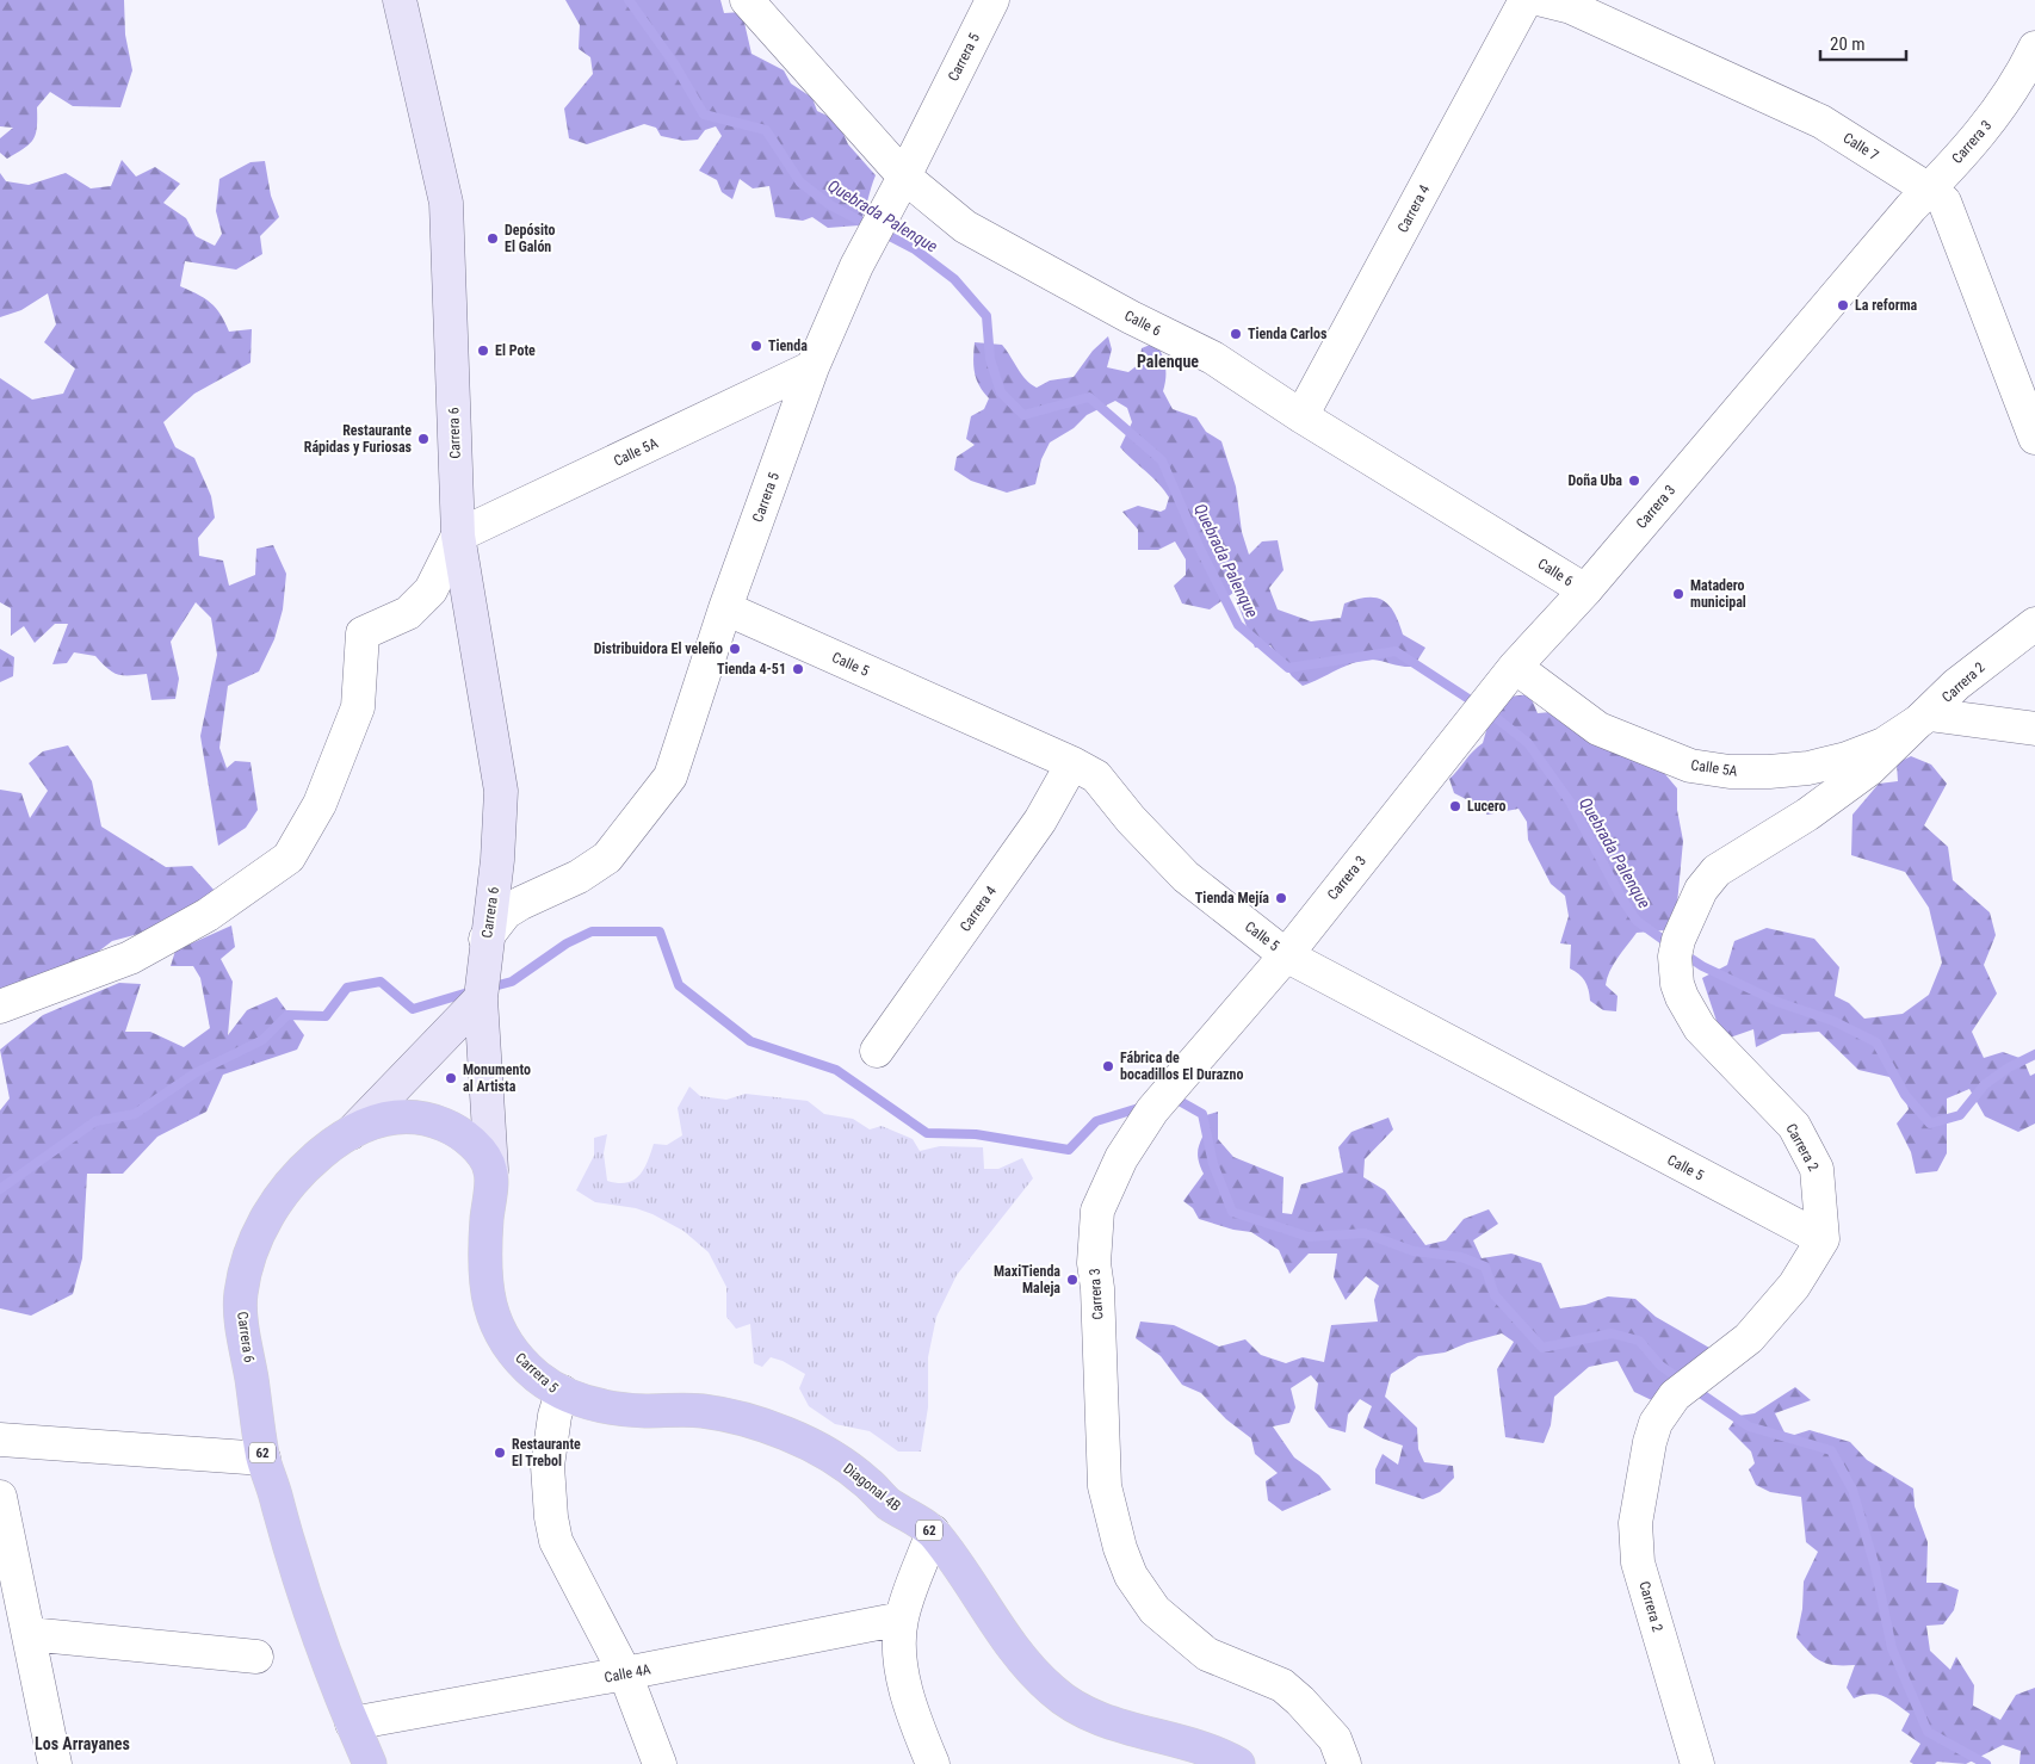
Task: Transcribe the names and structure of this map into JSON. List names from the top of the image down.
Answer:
{
  "streets": {
    "main road": [
      "Carrera 5",
      "Carrera 6",
      "62",
      "Diagonal 4B"
    ],
    "street": [
      "Carrera 3",
      "Calle 7",
      "Carrera 4",
      "Calle 6",
      "Calle 5A",
      "Calle 5",
      "Carrera 2",
      "Calle 4A"
    ]
  },
  "crossings": [
    ["Carrera 5", "Calle 6"],
    ["Carrera 5", "Carrera 6"],
    ["Carrera 5", "Calle 5A"],
    ["Carrera 5", "Calle 5"],
    ["Carrera 5", "62"],
    ["Carrera 5", "Diagonal 4B"],
    ["Carrera 5", "Calle 4A"],
    ["Carrera 3", "Calle 7"],
    ["Carrera 3", "Calle 6"],
    ["Carrera 3", "Calle 5A"],
    ["Carrera 3", "Calle 5"],
    ["Carrera 4", "Calle 6"],
    ["Carrera 4", "Calle 5"],
    ["Carrera 6", "Calle 5A"],
    ["Carrera 6", "62"],
    ["Carrera 6", "Calle 4A"],
    ["Calle 5A", "Carrera 2"],
    ["Calle 5", "Carrera 2"],
    ["62", "Calle 4A"]
  ],
  "districts": ["Palenque", "Los Arrayanes"],
  "water": ["Quebrada Palenque"],
  "places": [
    "Depósito El Galón",
    "La reforma",
    "Tienda Carlos",
    "Tienda",
    "El Pote",
    "Restaurante Rápidas y Furiosas",
    "Doña Uba",
    "Matadero municipal",
    "Distribuidora El veleño",
    "Tienda 4-51",
    "Lucero",
    "Tienda Mejía",
    "Fábrica de bocadillos El Durazno",
    "Monumento al Artista",
    "MaxiTienda Maleja",
    "Restaurante El Trebol"
  ],
  "scale_bar": "20 m"
}
